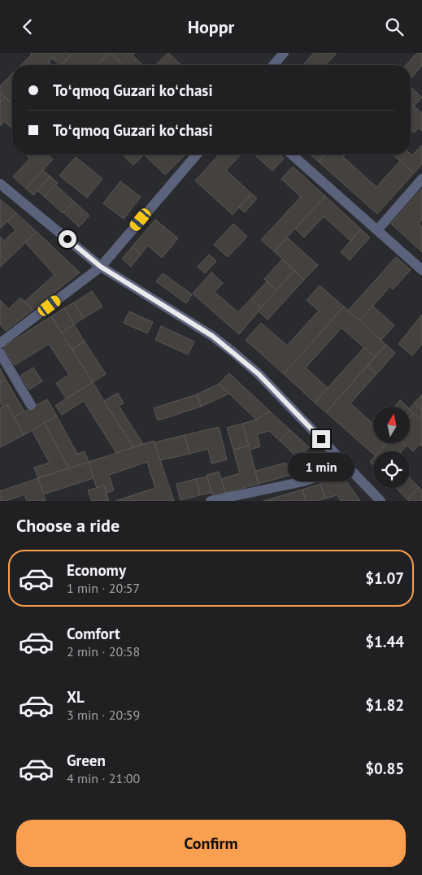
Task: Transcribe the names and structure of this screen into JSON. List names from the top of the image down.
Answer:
{
  "north": "top",
  "page": {
    "header": "Hoppr",
    "banner": ["Toʻqmoq Guzari koʻchasi", "Toʻqmoq Guzari koʻchasi"],
    "bubble": "1 min",
    "heading": "Choose a ride",
    "list": [
      {
        "name": "Economy",
        "note": "1 min · 20:57",
        "value": "$1.07"
      },
      {
        "name": "Comfort",
        "note": "2 min · 20:58",
        "value": "$1.44"
      },
      {
        "name": "XL",
        "note": "3 min · 20:59",
        "value": "$1.82"
      },
      {
        "name": "Green",
        "note": "4 min · 21:00",
        "value": "$0.85"
      }
    ],
    "buttons": "Confirm"
  }
}
